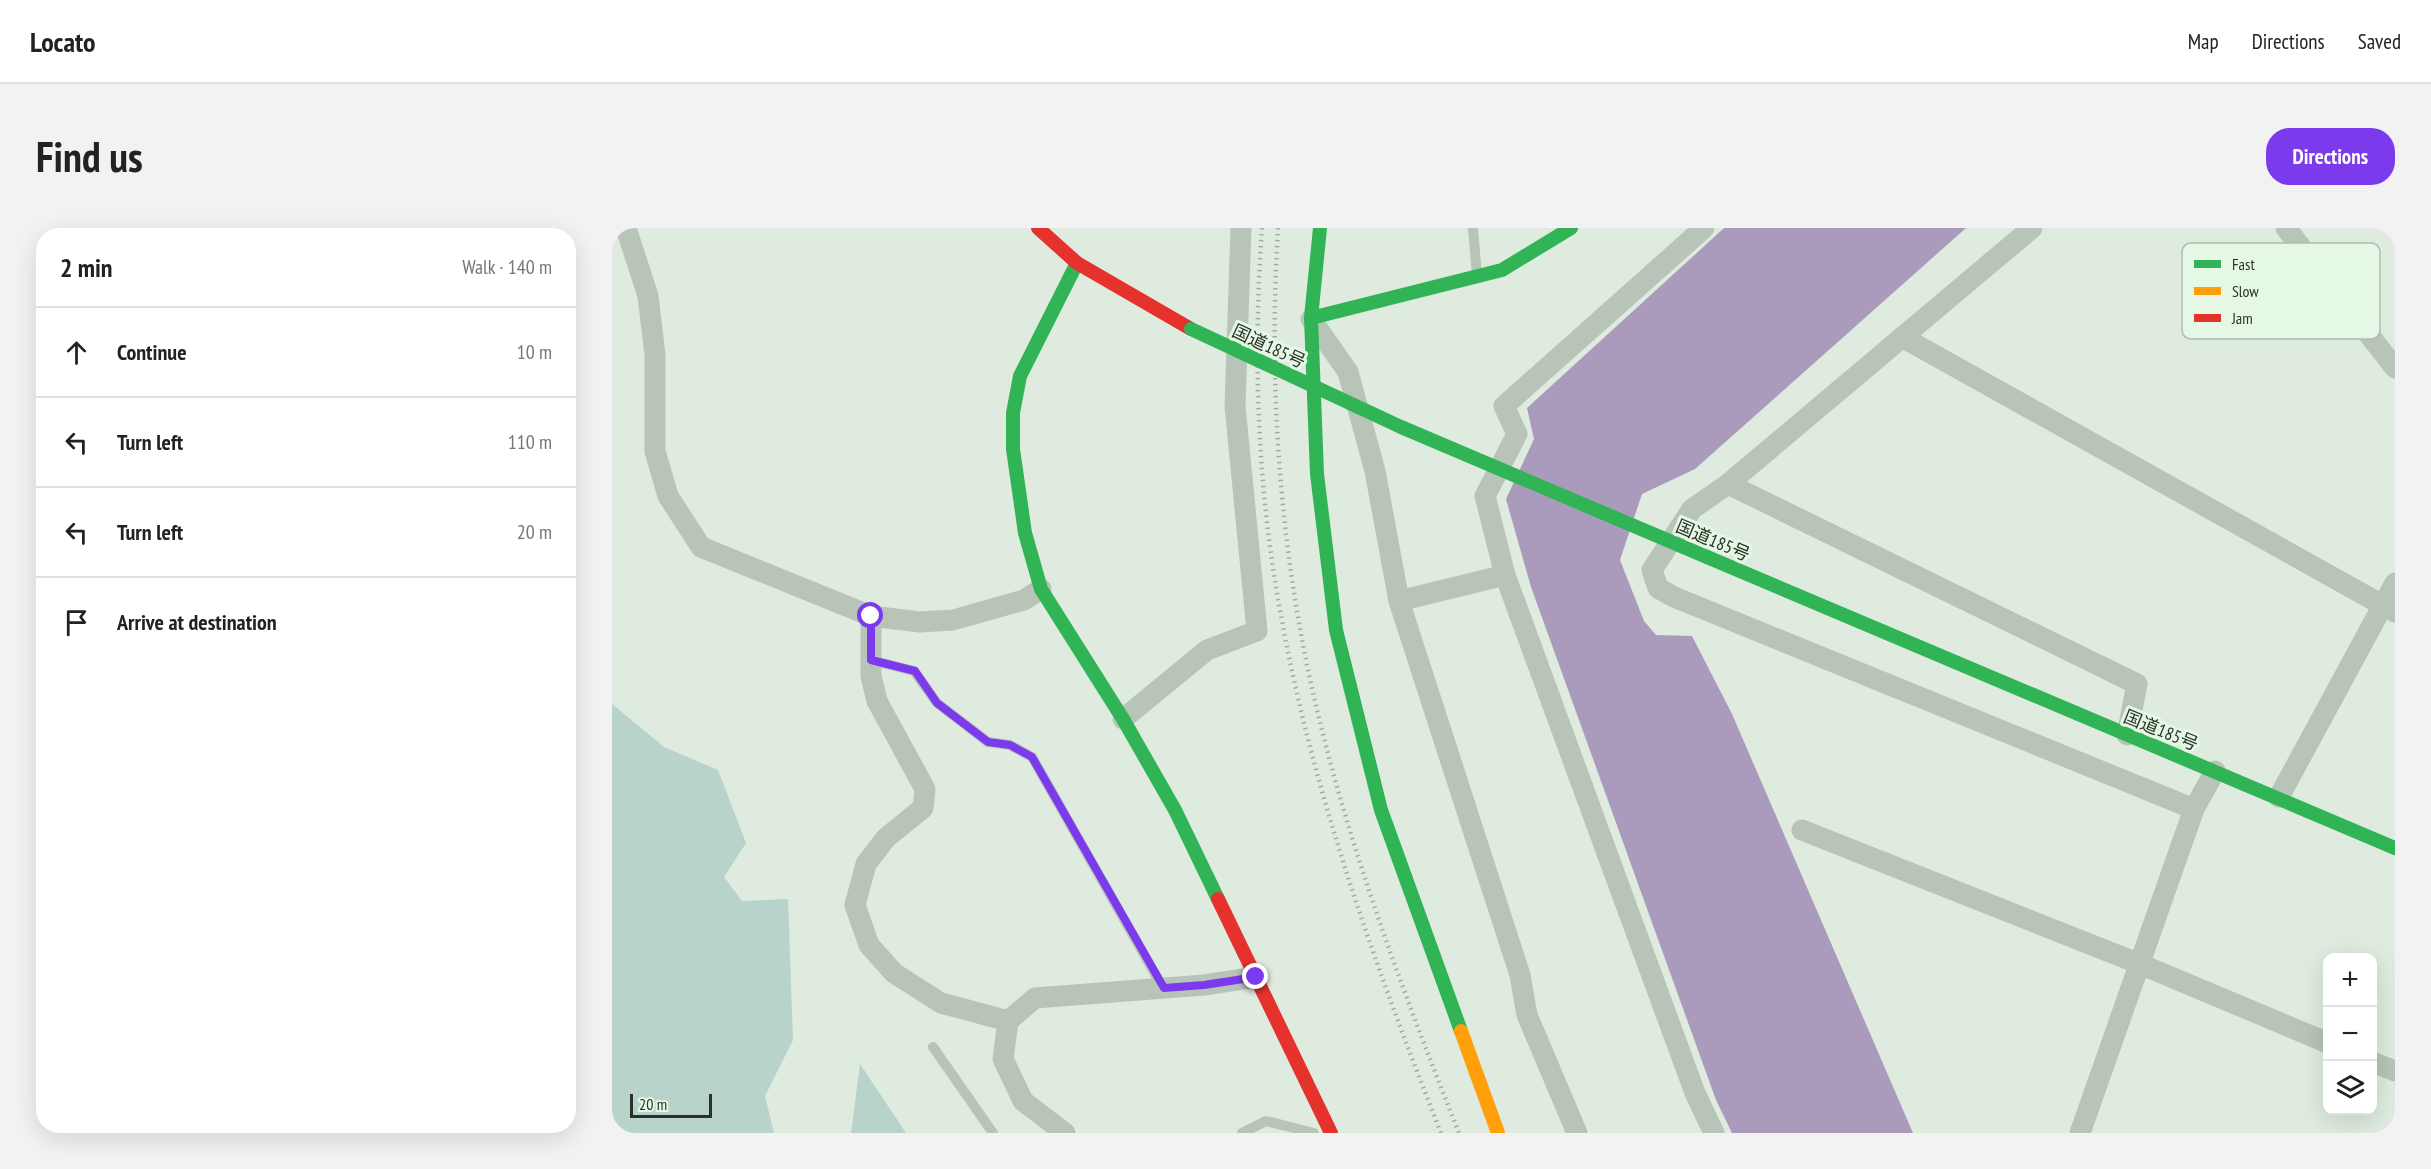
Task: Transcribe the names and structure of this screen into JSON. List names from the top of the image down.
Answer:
{
  "streets": {
    "main road": ["国道185号"]
  },
  "legend": ["Fast", "Slow", "Jam"],
  "scale_bar": "20 m",
  "page": {
    "header": "Locato",
    "nav": ["Map", "Directions", "Saved"],
    "buttons": "Directions",
    "title": "Find us",
    "heading": ["2 min", "Walk · 140 m"],
    "list": [
      ["Continue", "10 m"],
      ["Turn left", "110 m"],
      ["Turn left", "20 m"],
      "Arrive at destination"
    ],
    "map_buttons": ["+", "−"],
    "scale": "20 m"
  }
}
